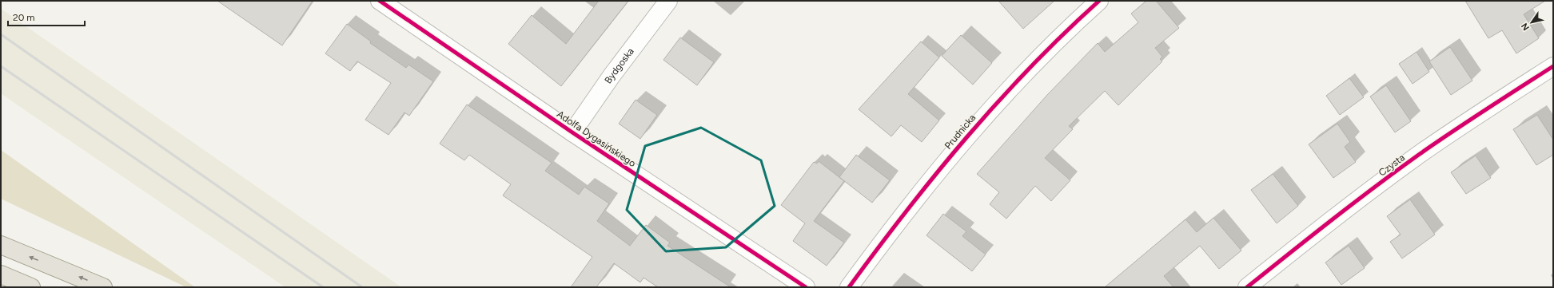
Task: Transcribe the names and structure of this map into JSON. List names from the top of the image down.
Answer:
{
  "streets": {
    "street": [
      "Bydgoska",
      "Prudnicka",
      "Adolfa Dygasińskiego",
      "Czysta"
    ]
  },
  "crossings": [
    ["Bydgoska", "Adolfa Dygasińskiego"]
  ],
  "scale_bar": "20 m",
  "north": "bottom left"
}
